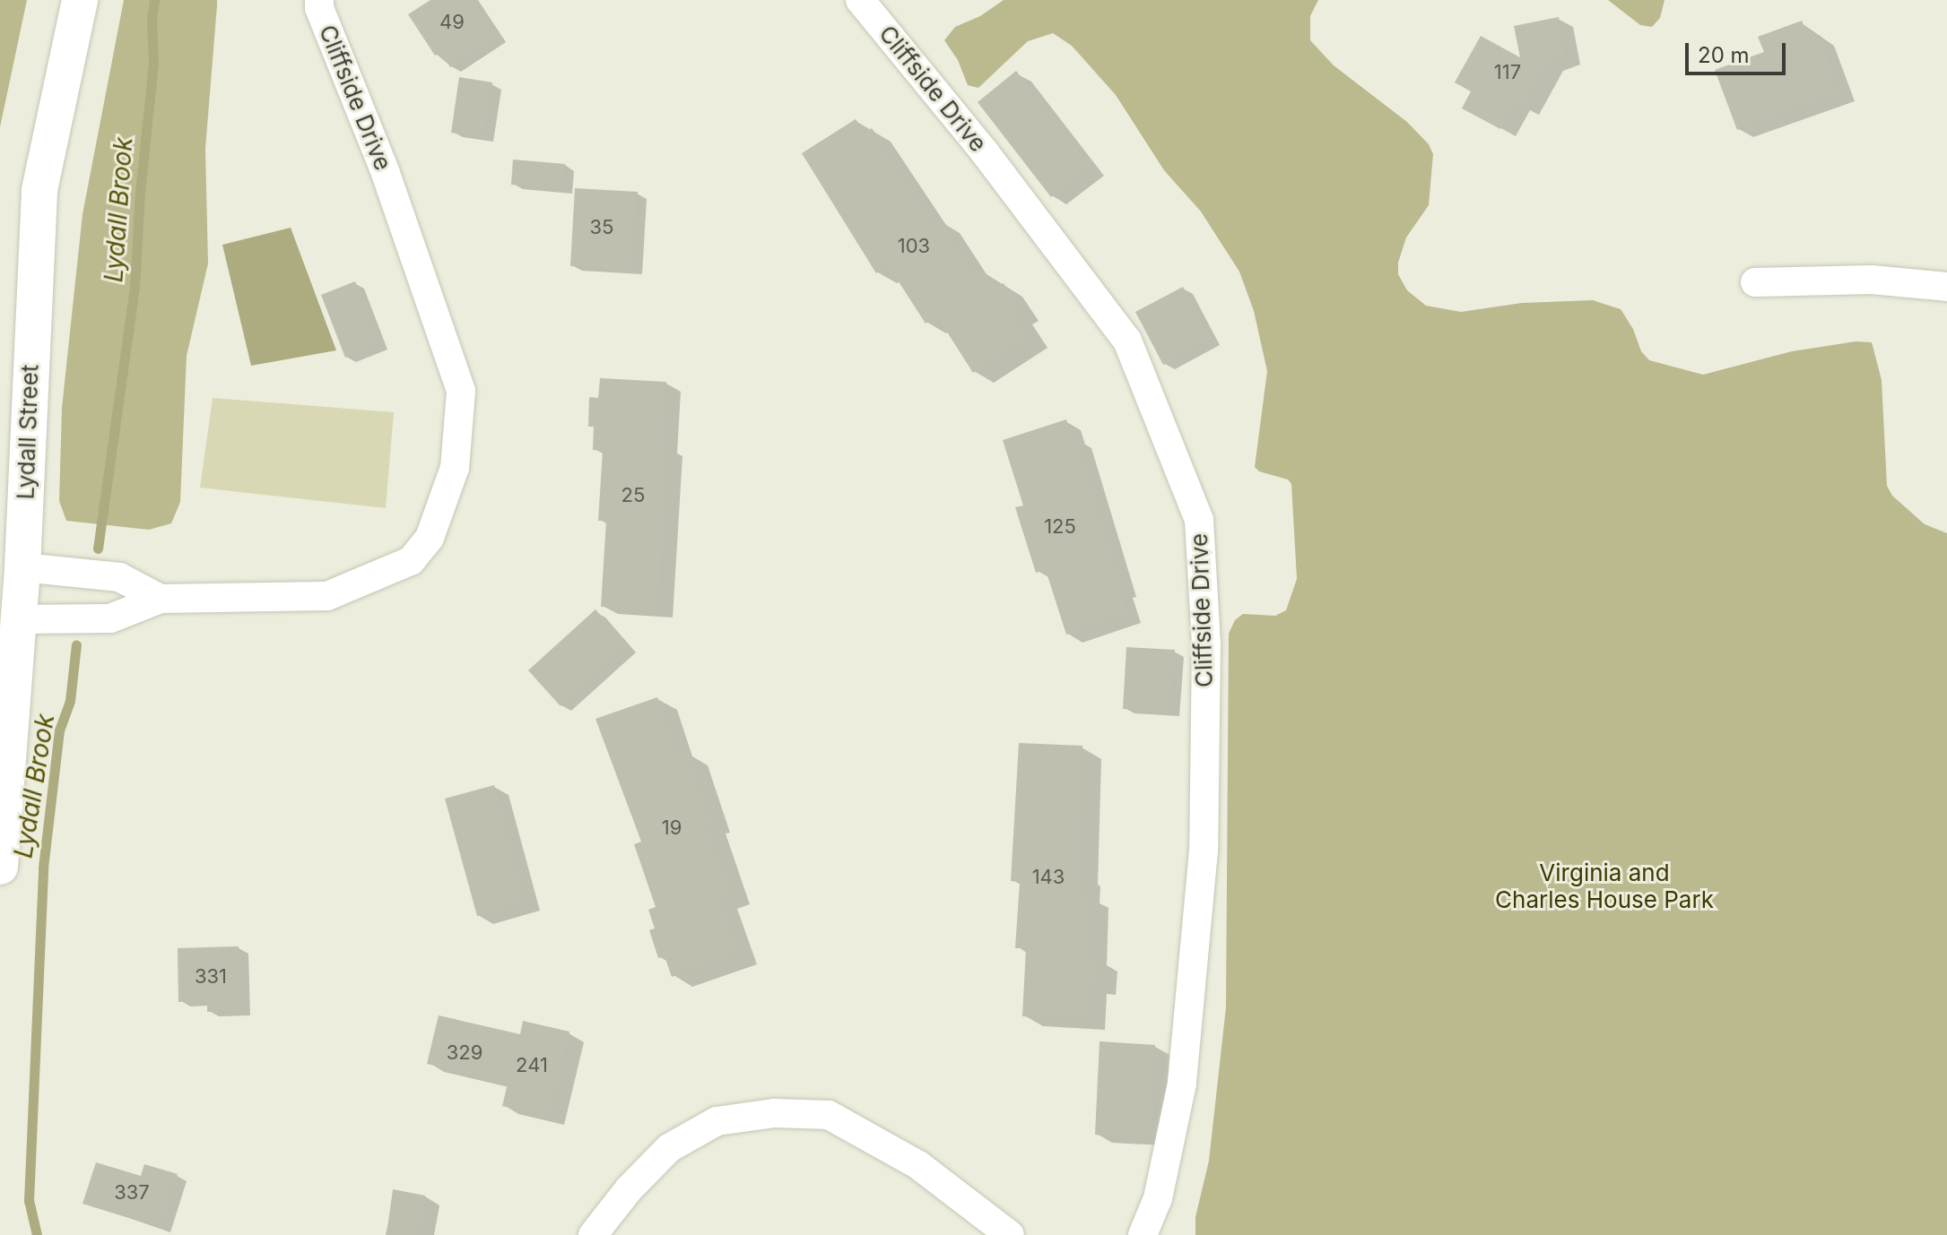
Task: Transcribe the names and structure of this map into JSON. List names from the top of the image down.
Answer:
{
  "streets": {
    "street": ["Cliffside Drive", "Lydall Street"]
  },
  "crossings": [
    ["Cliffside Drive", "Lydall Street"]
  ],
  "water": ["Lydall Brook"],
  "parks": ["Virginia and Charles House Park"],
  "house_numbers": [
    "49",
    "117",
    "35",
    "103",
    "25",
    "125",
    "19",
    "143",
    "331",
    "329",
    "241",
    "337"
  ],
  "scale_bar": "20 m"
}
